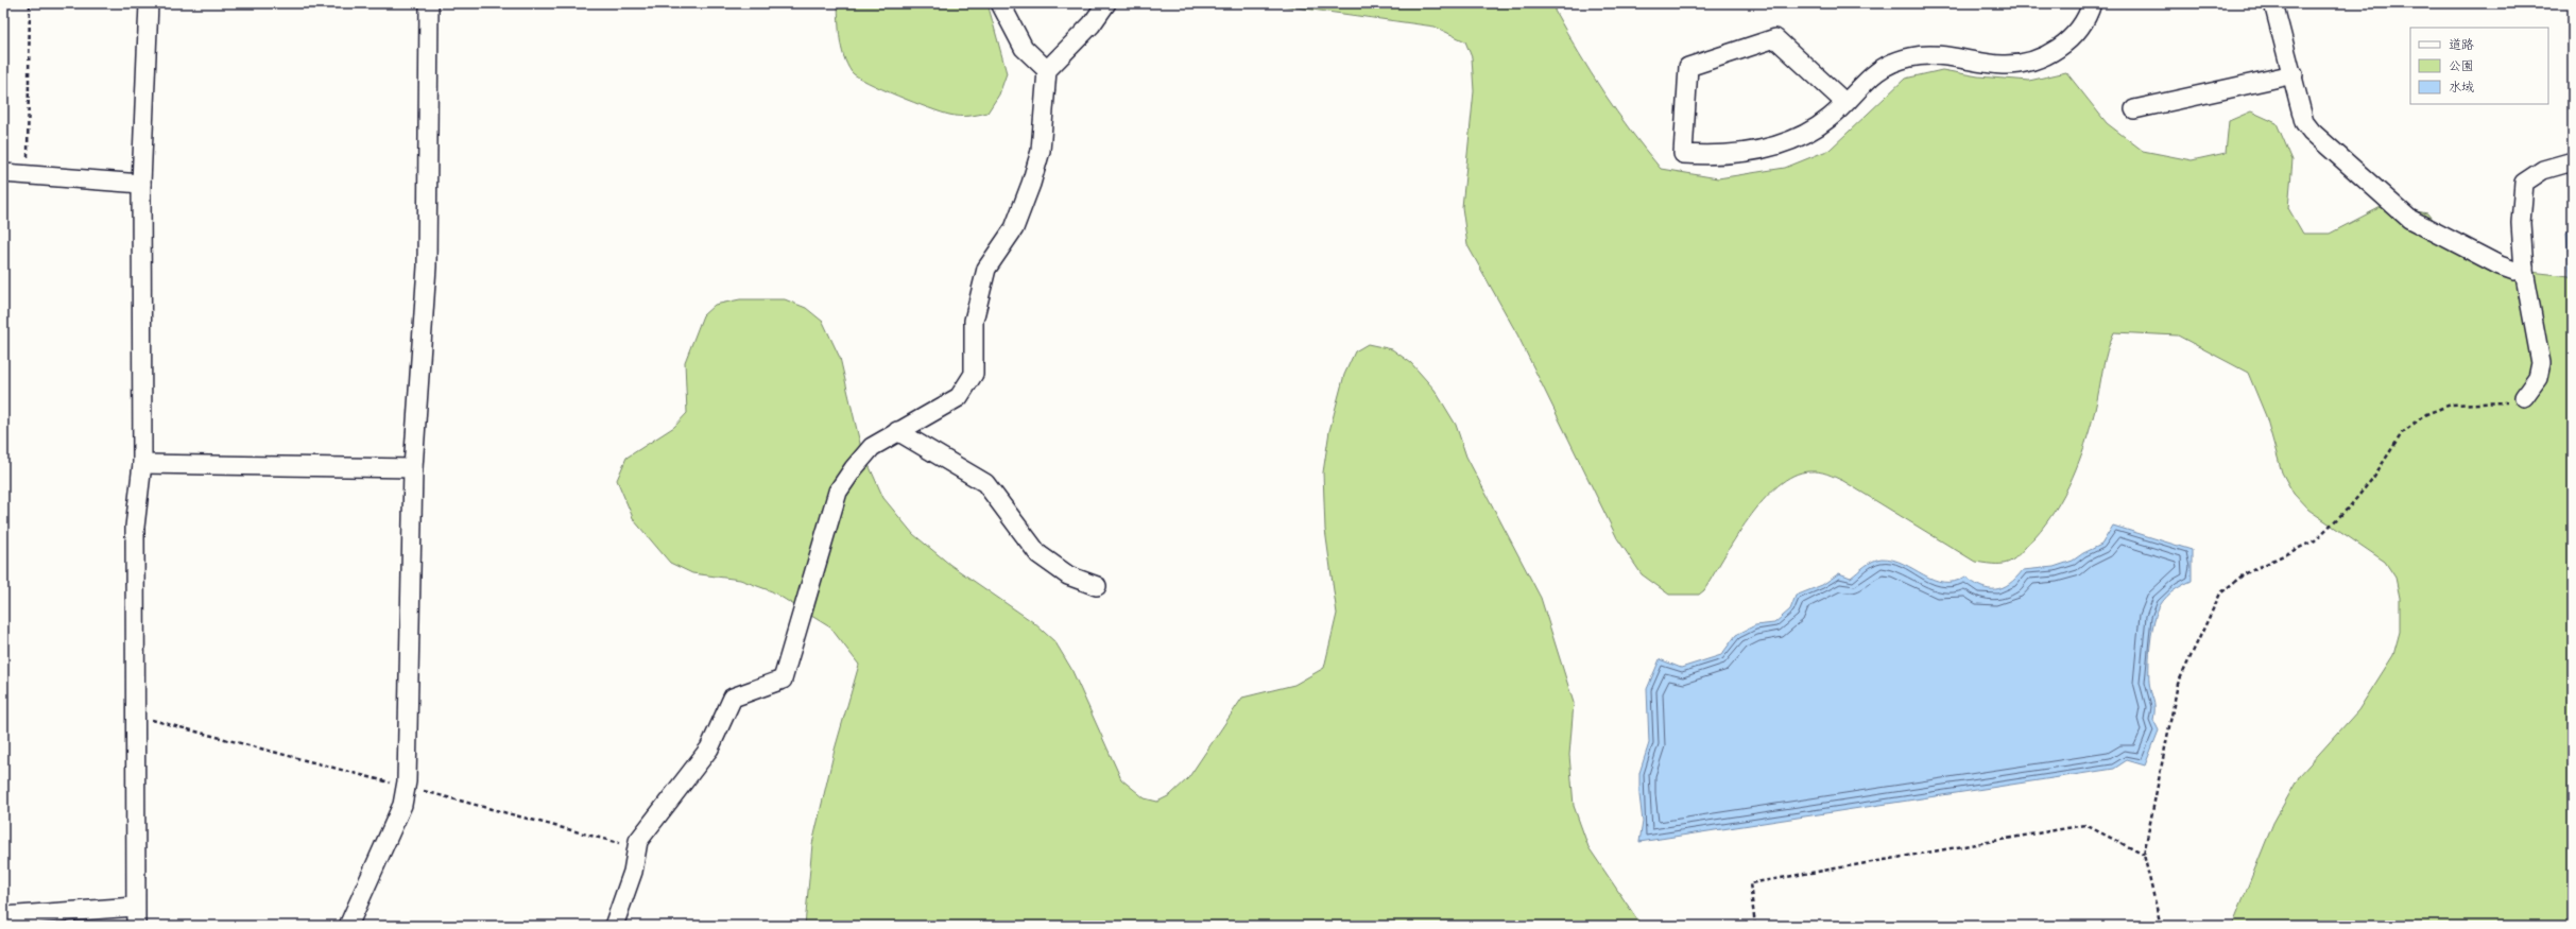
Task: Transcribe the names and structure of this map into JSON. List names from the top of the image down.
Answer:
{
  "legend": ["道路", "公園", "水域"]
}
